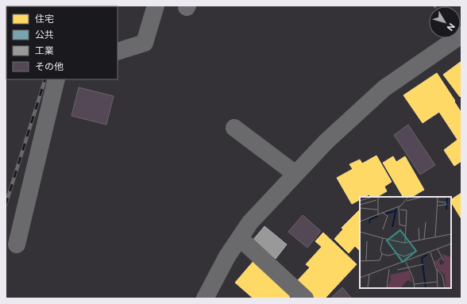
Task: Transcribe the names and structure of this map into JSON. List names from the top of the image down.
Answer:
{
  "legend": [
    "住宅",
    "公共",
    "工業",
    "その他"
  ],
  "north": "bottom right"
}
